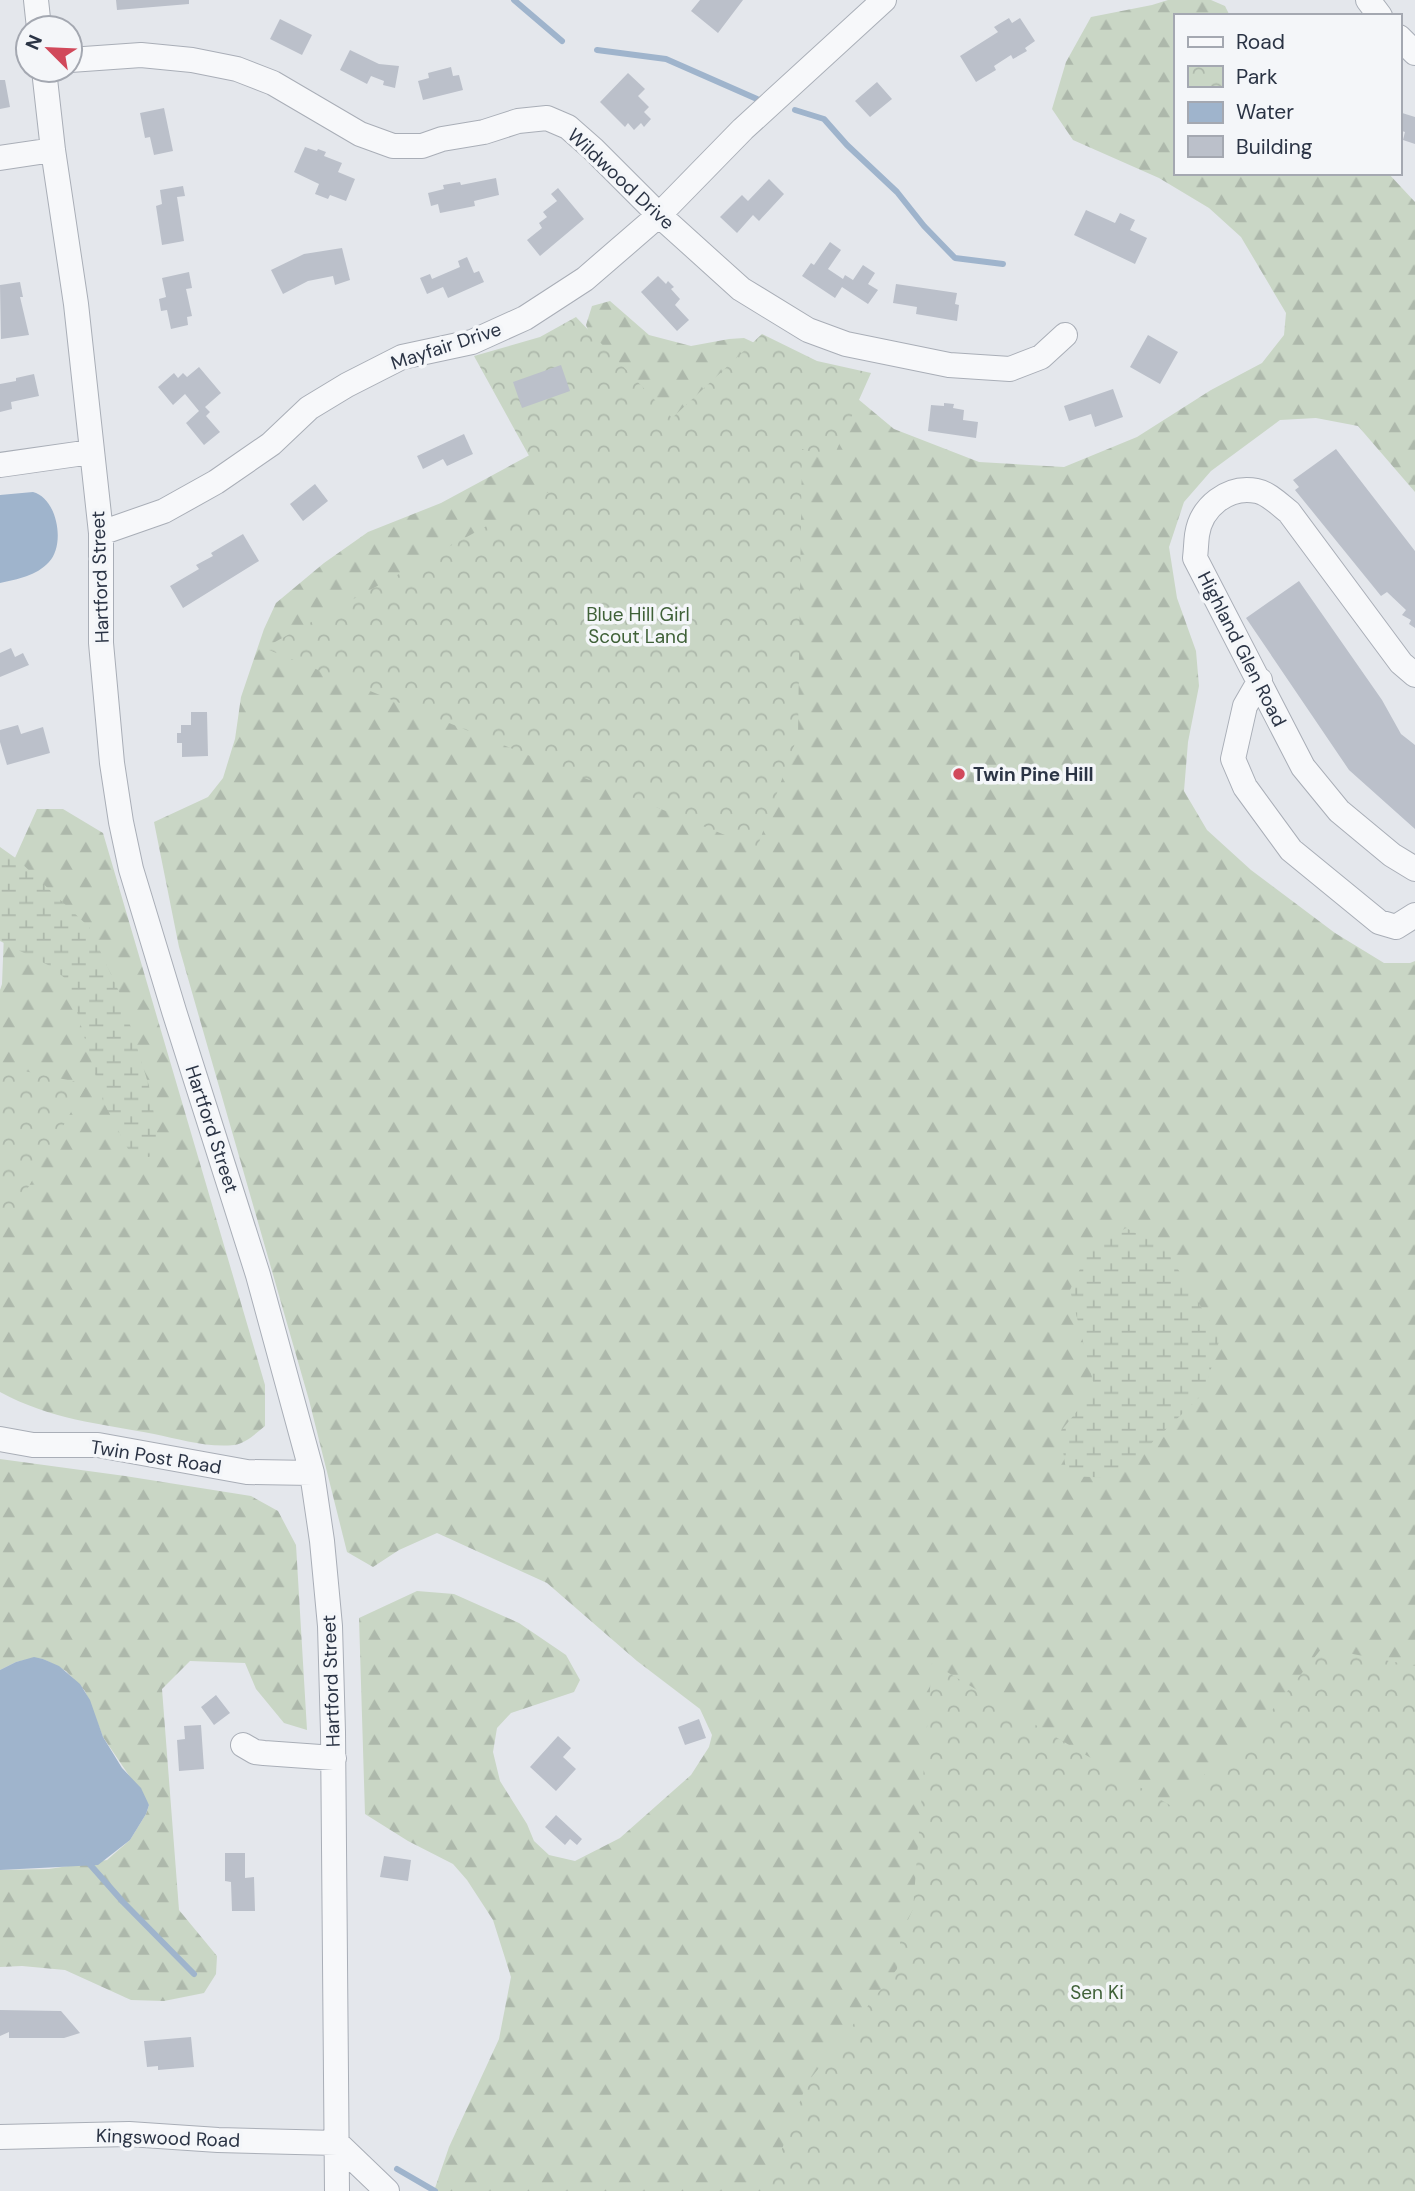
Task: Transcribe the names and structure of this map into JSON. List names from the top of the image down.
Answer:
{
  "streets": {
    "street": [
      "Wildwood Drive",
      "Mayfair Drive",
      "Hartford Street",
      "Highland Glen Road",
      "Twin Post Road",
      "Kingswood Road"
    ]
  },
  "crossings": [
    ["Wildwood Drive", "Mayfair Drive"],
    ["Mayfair Drive", "Hartford Street"],
    ["Hartford Street", "Twin Post Road"],
    ["Hartford Street", "Kingswood Road"]
  ],
  "parks": ["Blue Hill Girl Scout Land", "Sen Ki"],
  "places": ["Twin Pine Hill"],
  "legend": [
    "Road",
    "Park",
    "Water",
    "Building"
  ],
  "north": "top left"
}
